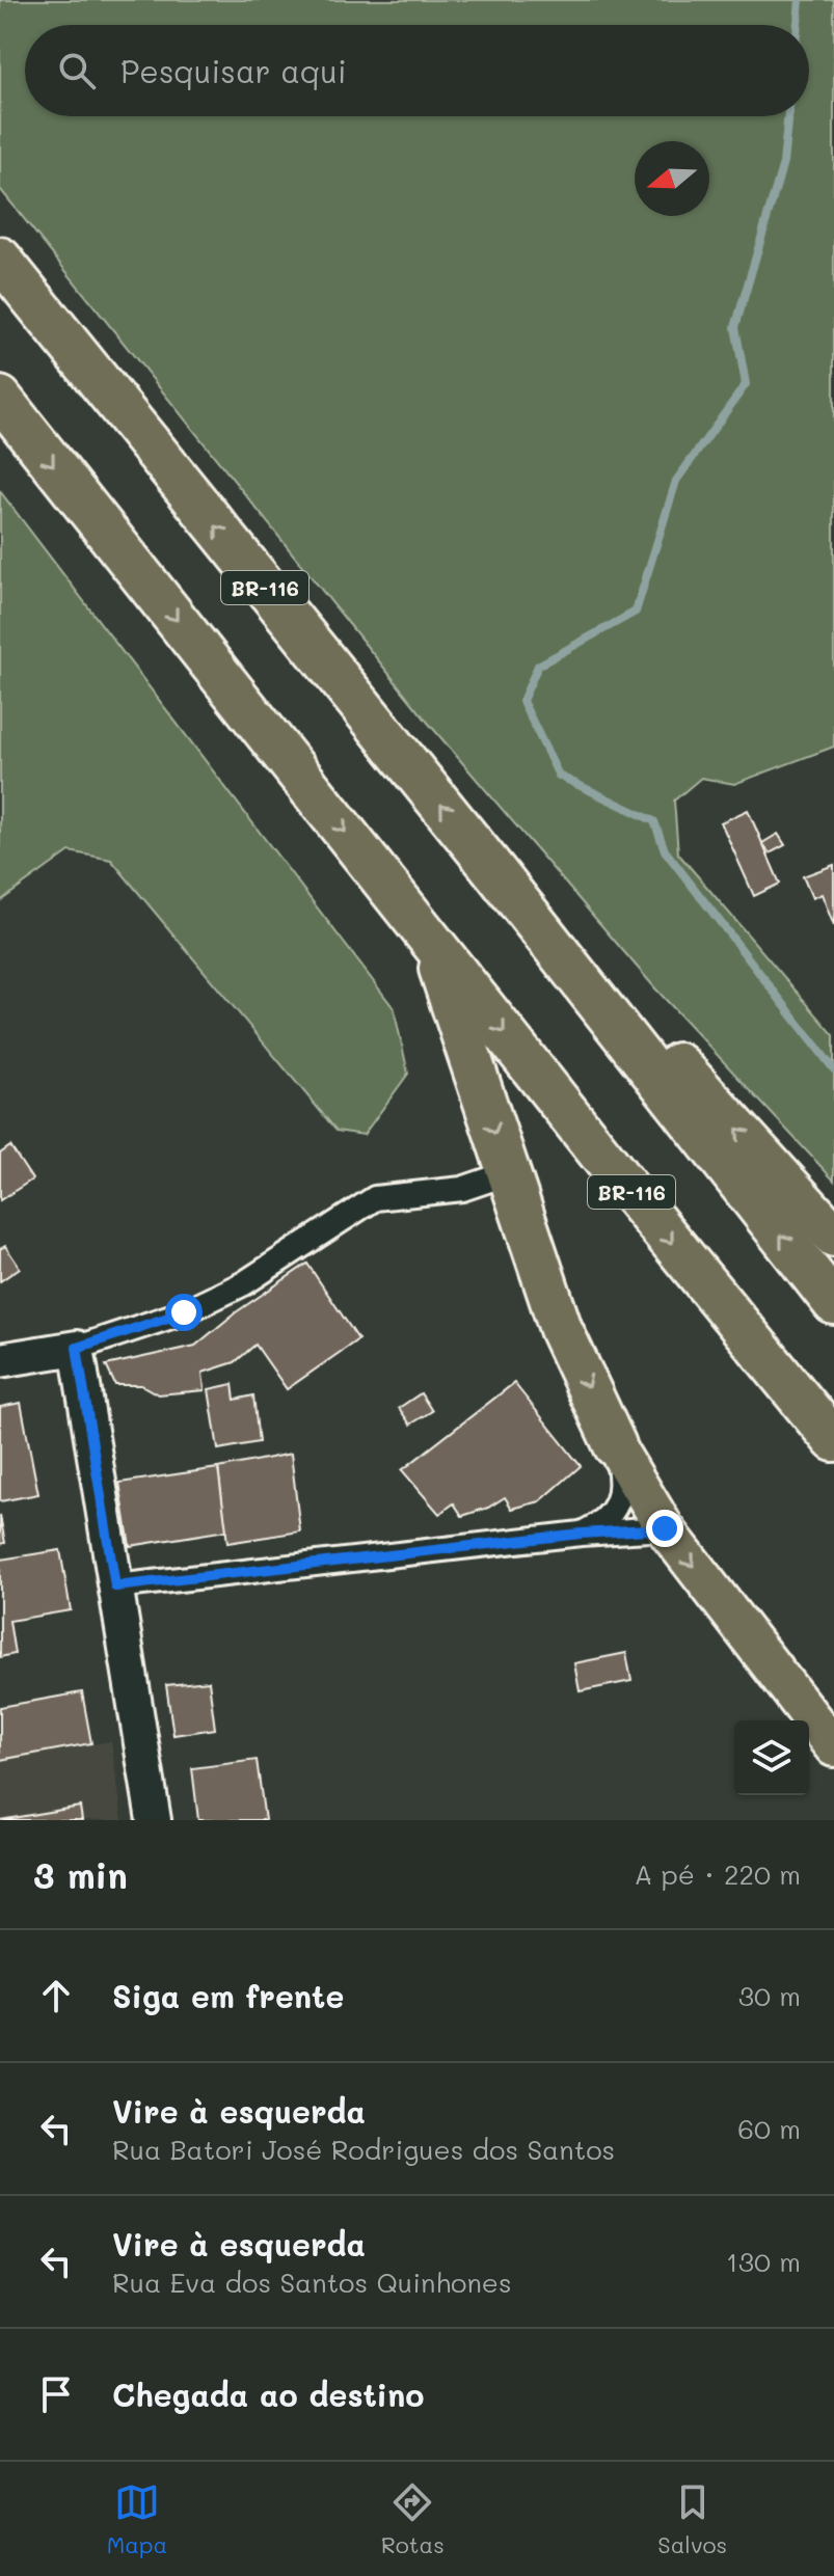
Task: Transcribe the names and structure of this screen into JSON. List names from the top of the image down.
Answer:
{
  "streets": {
    "highway": ["BR-116"]
  },
  "north": "left",
  "page": {
    "search": "Pesquisar aqui",
    "heading": ["3 min", "A pé · 220 m"],
    "list": [
      ["Siga em frente", "30 m"],
      ["Vire à esquerda", "Rua Batori José Rodrigues dos Santos", "60 m"],
      ["Vire à esquerda", "Rua Eva dos Santos Quinhones", "130 m"],
      "Chegada ao destino"
    ],
    "nav": ["Mapa", "Rotas", "Salvos"]
  }
}
